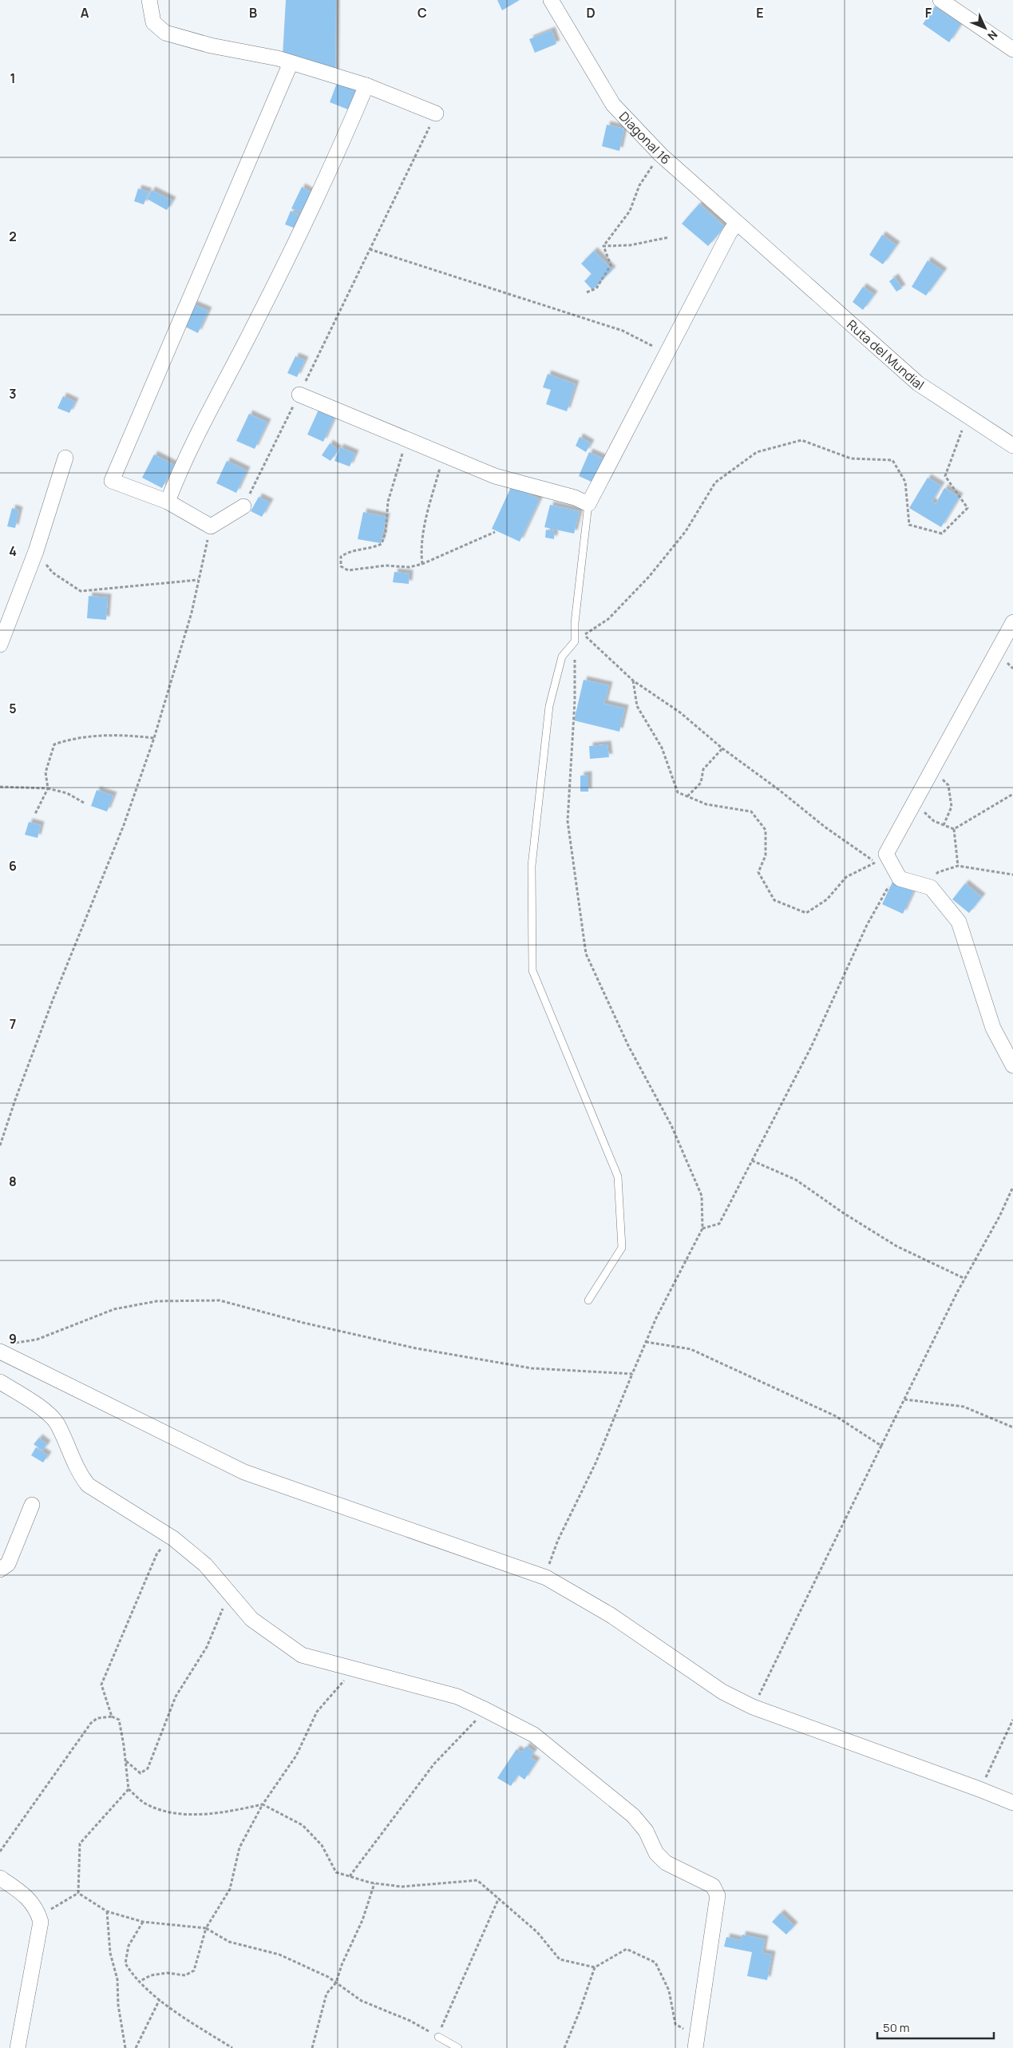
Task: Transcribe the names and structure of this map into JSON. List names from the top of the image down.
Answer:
{
  "streets": {
    "street": ["Diagonal 16", "Ruta del Mundial"]
  },
  "crossings": [
    ["Diagonal 16", "Ruta del Mundial"]
  ],
  "scale_bar": "50 m",
  "north": "bottom right",
  "grid": {
    "columns": [
      "A",
      "B",
      "C",
      "D",
      "E",
      "F"
    ],
    "rows": [
      "1",
      "2",
      "3",
      "4",
      "5",
      "6",
      "7",
      "8",
      "9"
    ]
  }
}
